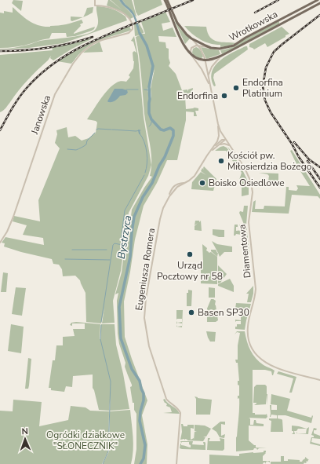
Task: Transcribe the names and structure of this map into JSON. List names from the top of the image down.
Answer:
{
  "streets": {
    "main road": ["Wrotkowska", "Diamentowa"],
    "street": ["Janowska", "Eugeniusza Romera"]
  },
  "crossings": [
    ["Wrotkowska", "Diamentowa"],
    ["Diamentowa", "Eugeniusza Romera"]
  ],
  "water": ["Bystrzyca"],
  "parks": ["Ogródki działkowe \"SŁONECZNIK\""],
  "places": [
    "Endorfina Platinium",
    "Endorfina",
    "Kościół pw. Miłosierdzia Bożego",
    "Boisko Osiedlowe",
    "Urząd Pocztowy nr 58",
    "Basen SP30"
  ],
  "north": "top"
}
